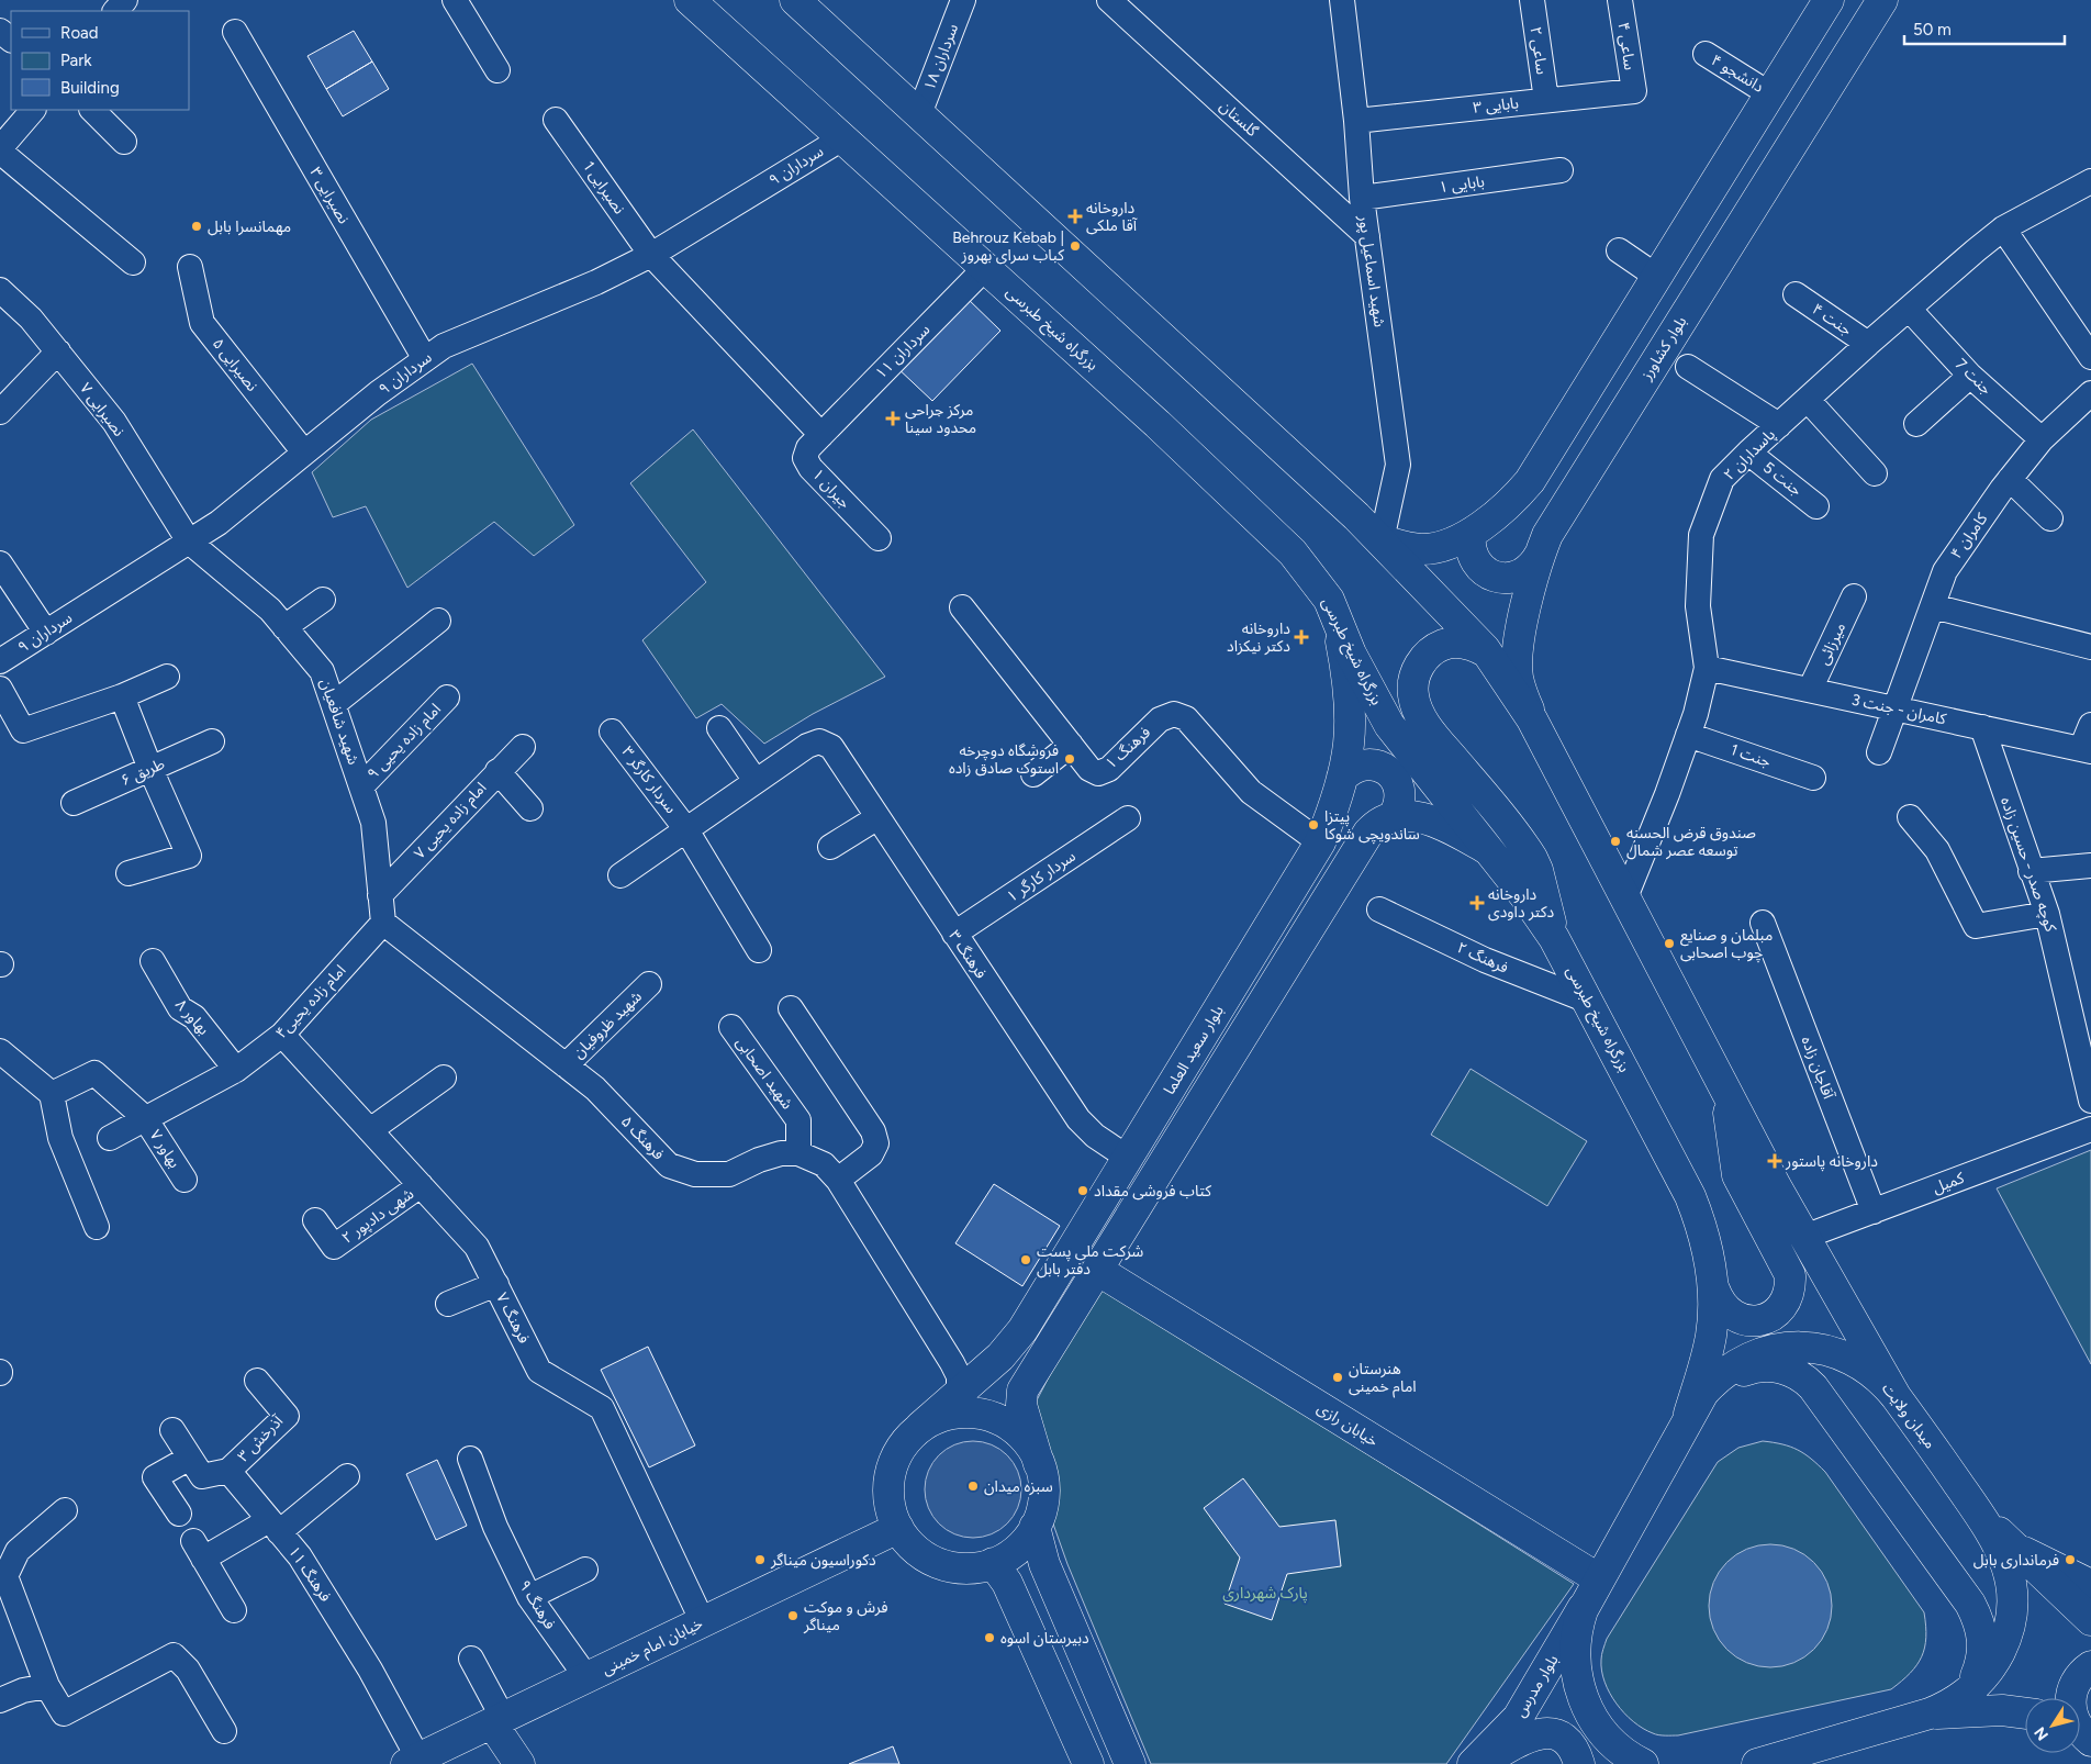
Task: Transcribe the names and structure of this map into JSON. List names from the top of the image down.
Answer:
{
  "streets": {
    "main road": [
      "بزرگراه شیخ طبرسی",
      "بلوار کشاورز",
      "بلوار سعید العلما",
      "میدان ولایت",
      "خیابان رازی",
      "خیابان امام خمینی",
      "بلوار مدرس"
    ],
    "street": [
      "ساعی ۴",
      "ساعی ۲",
      "سرداران ۱۸",
      "دانشجو ۴",
      "بابایی ۳",
      "گلستان",
      "سرداران ۹",
      "بابایی ۱",
      "نصیرایی 1",
      "نصیرایی ۳",
      "شهید اسماعیل پور",
      "جنت ۴",
      "سرداران ۱۱",
      "نصیرایی ۵",
      "جنت 7",
      "نصیرایی ۷",
      "پاسداران ۲",
      "جنت 5",
      "جیران ۱",
      "کامران ۴",
      "میرزائی",
      "کامران - جنت 3",
      "شهید شافعیان",
      "امام زاده یحیی ۹",
      "فرهنگ ۱",
      "جنت 1",
      "طریق ۶",
      "سردار کارگر ۳",
      "امام زاده یحیی ۷",
      "کوچه صدر - حسین زاده",
      "سردار کارگر ۱",
      "فرهنگ ۳",
      "فرهنگ ۲",
      "امام زاده یحیی۴",
      "بهاور ۸",
      "شهید ظروفیان",
      "آقاجان زاده",
      "شهید اصحابی",
      "فرهنگ ۵",
      "بهاور ۷",
      "کمیل",
      "شهی دادپور ۲",
      "فرهنگ ۷",
      "آذرخش ۳",
      "فرهنگ ۱۱",
      "فرهنگ ۹"
    ]
  },
  "crossings": [
    ["ساعی ۴", "بابایی ۳"],
    ["ساعی ۲", "بابایی ۳"],
    ["بابایی ۳", "شهید اسماعیل پور"],
    ["گلستان", "شهید اسماعیل پور"],
    ["سرداران ۹", "نصیرایی 1"],
    ["سرداران ۹", "نصیرایی ۳"],
    ["سرداران ۹", "بزرگراه شیخ طبرسی"],
    ["سرداران ۹", "نصیرایی ۵"],
    ["سرداران ۹", "نصیرایی ۷"],
    ["سرداران ۹", "شهید شافعیان"],
    ["بابایی ۱", "شهید اسماعیل پور"],
    ["نصیرایی 1", "سرداران ۱۱"],
    ["نصیرایی 1", "جیران ۱"],
    ["جنت ۴", "پاسداران ۲"],
    ["بزرگراه شیخ طبرسی", "سرداران ۱۱"],
    ["بزرگراه شیخ طبرسی", "فرهنگ ۲"],
    ["بزرگراه شیخ طبرسی", "بلوار سعید العلما"],
    ["بزرگراه شیخ طبرسی", "میدان ولایت"],
    ["سرداران ۱۱", "جیران ۱"],
    ["جنت 7", "پاسداران ۲"],
    ["جنت 7", "کامران ۴"],
    ["نصیرایی ۷", "شهید شافعیان"],
    ["پاسداران ۲", "جنت 5"],
    ["پاسداران ۲", "کامران - جنت 3"],
    ["پاسداران ۲", "جنت 1"],
    ["کامران ۴", "کامران - جنت 3"],
    ["میرزائی", "کامران - جنت 3"],
    ["کامران - جنت 3", "کوچه صدر - حسین زاده"],
    ["شهید شافعیان", "امام زاده یحیی ۹"],
    ["شهید شافعیان", "امام زاده یحیی ۷"],
    ["شهید شافعیان", "امام زاده یحیی۴"],
    ["شهید شافعیان", "فرهنگ ۵"],
    ["فرهنگ ۱", "بلوار سعید العلما"],
    ["سردار کارگر ۱", "فرهنگ ۳"],
    ["فرهنگ ۳", "بلوار سعید العلما"],
    ["امام زاده یحیی۴", "بهاور ۸"],
    ["امام زاده یحیی۴", "فرهنگ ۵"],
    ["امام زاده یحیی۴", "بهاور ۷"],
    ["امام زاده یحیی۴", "فرهنگ ۷"],
    ["شهید ظروفیان", "فرهنگ ۵"],
    ["بلوار سعید العلما", "فرهنگ ۵"],
    ["بلوار سعید العلما", "خیابان امام خمینی"],
    ["آقاجان زاده", "کمیل"],
    ["شهید اصحابی", "فرهنگ ۵"],
    ["شهی دادپور ۲", "فرهنگ ۷"],
    ["فرهنگ ۷", "خیابان امام خمینی"],
    ["میدان ولایت", "خیابان رازی"],
    ["میدان ولایت", "بلوار مدرس"],
    ["خیابان رازی", "بلوار مدرس"],
    ["آذرخش ۳", "فرهنگ ۱۱"],
    ["فرهنگ ۱۱", "خیابان امام خمینی"],
    ["فرهنگ ۹", "خیابان امام خمینی"]
  ],
  "parks": ["پارک شهرداری"],
  "places": {
    "health": [
      "داروخانه آقا ملکی",
      "مرکز جراحی محدود سینا",
      "داروخانه دکتر نیکزاد",
      "داروخانه دکتر داودی",
      "داروخانه پاستور"
    ],
    "other": [
      "مهمانسرا بابل",
      "Behrouz Kebab | کباب سرای بهروز",
      "فروشگاه دوچرخه استوک صادق زاده",
      "پیتزا ساندویچی شوکا",
      "صندوق قرض الحسنه توسعه عصر شمال",
      "مبلمان و صنایع چوب اصحابی",
      "کتاب فروشی مقداد",
      "شرکت ملی پست دفتر بابل",
      "هنرستان امام خمینی",
      "سبزه میدان",
      "دکوراسیون میناگر",
      "فرمانداری بابل",
      "فرش و موکت میناگر",
      "دبیرستان اسوه"
    ]
  },
  "legend": ["Road", "Park", "Building"],
  "scale_bar": "50 m",
  "north": "bottom left"
}
